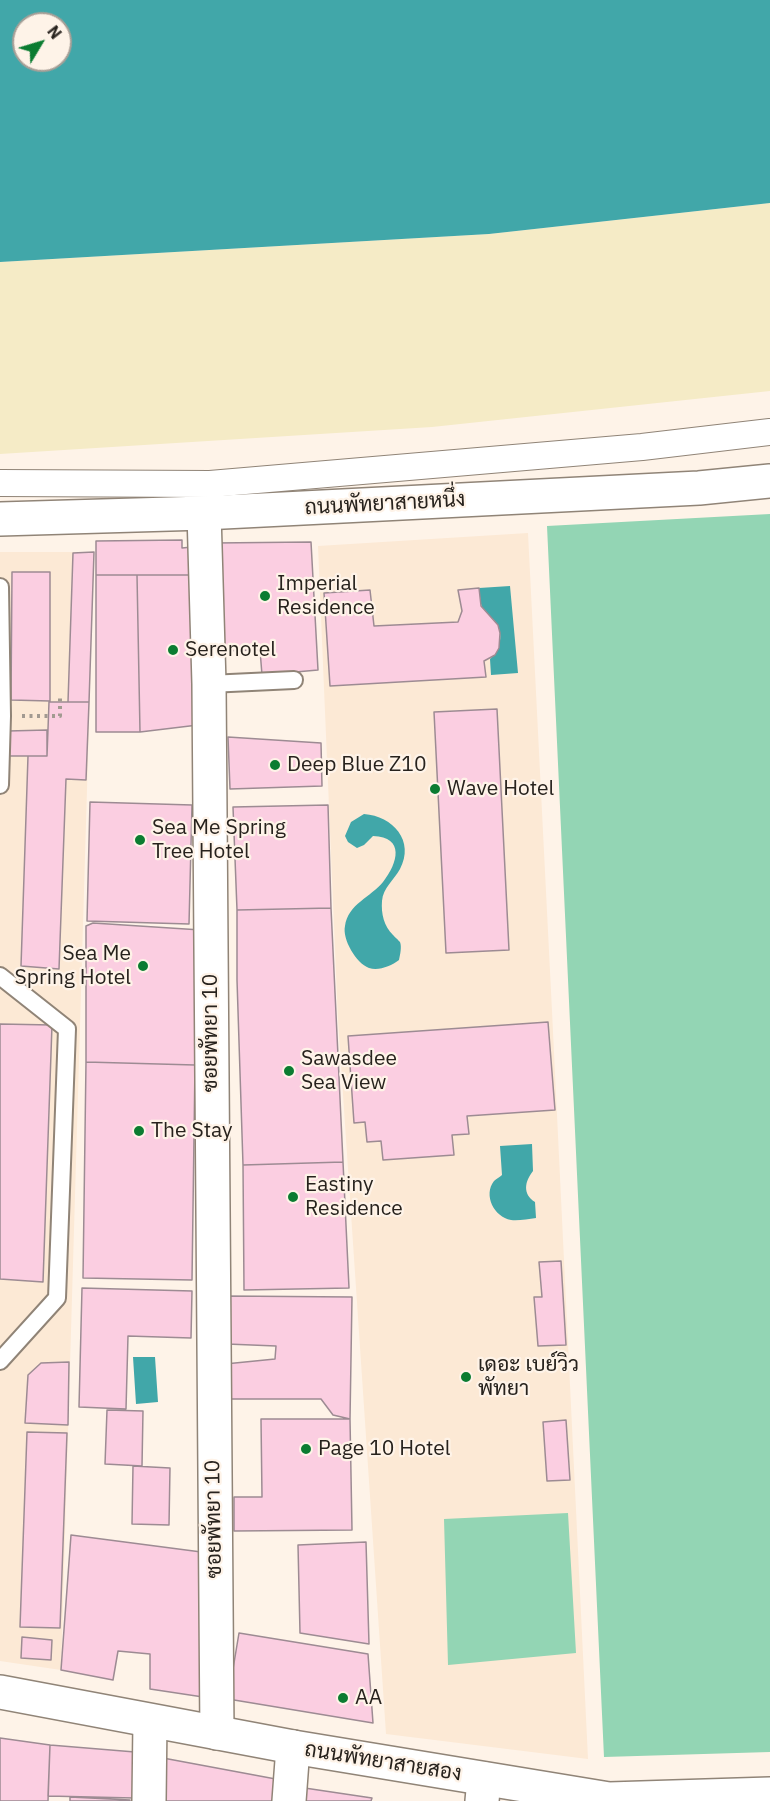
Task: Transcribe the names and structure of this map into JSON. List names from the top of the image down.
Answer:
{
  "streets": {
    "main road": ["ถนนพัทยาสายหนึ่ง", "ซอยพัทยา 10", "ถนนพัทยาสายสอง"]
  },
  "crossings": [
    ["ถนนพัทยาสายหนึ่ง", "ซอยพัทยา 10"],
    ["ซอยพัทยา 10", "ถนนพัทยาสายสอง"]
  ],
  "places": [
    "Imperial Residence",
    "Serenotel",
    "Deep Blue Z10",
    "Wave Hotel",
    "Sea Me Spring Tree Hotel",
    "Sea Me Spring Hotel",
    "Sawasdee Sea View",
    "The Stay",
    "Eastiny Residence",
    "เดอะ เบย์วิว พัทยา",
    "Page 10 Hotel",
    "AA"
  ],
  "north": "top right"
}
